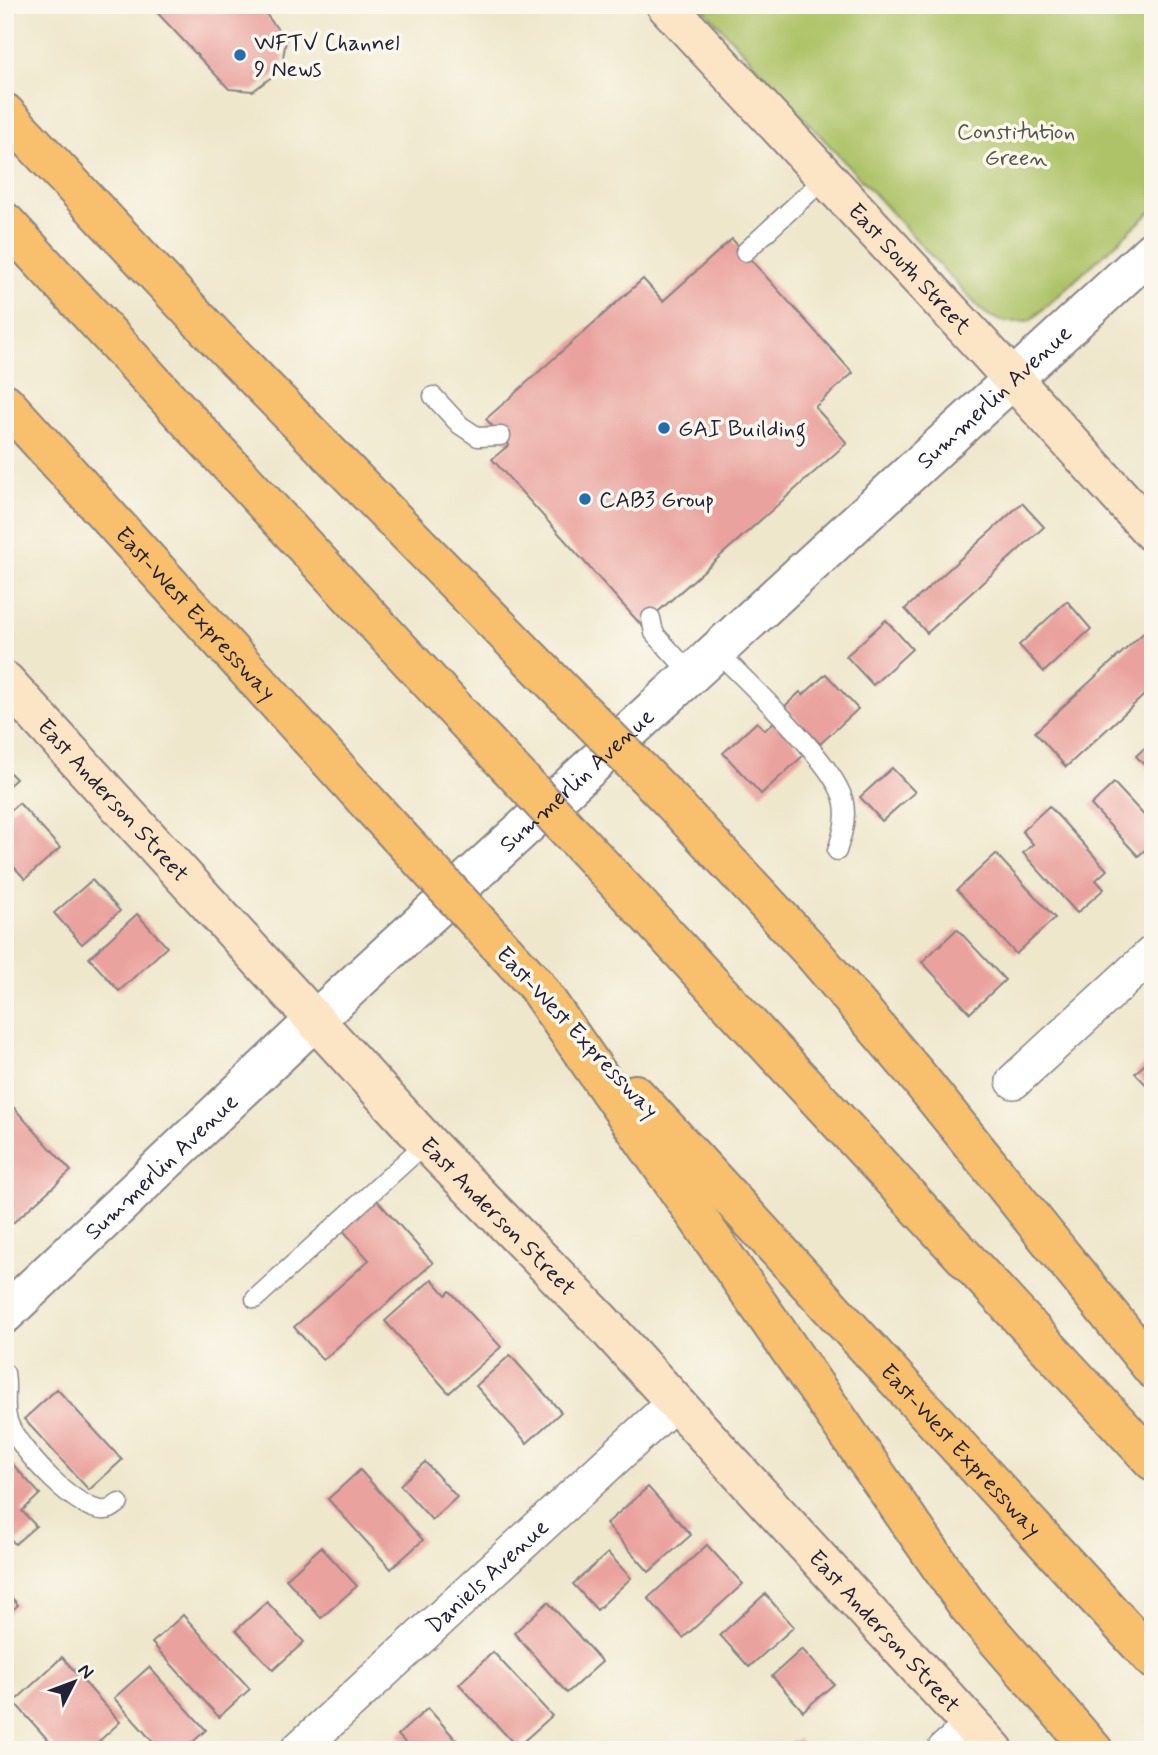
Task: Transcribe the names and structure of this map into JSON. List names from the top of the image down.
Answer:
{
  "streets": {
    "highway": ["East-West Expressway"],
    "main road": ["East South Street", "East Anderson Street"],
    "street": ["Summerlin Avenue", "Daniels Avenue"]
  },
  "crossings": [
    ["East South Street", "Summerlin Avenue"],
    ["Summerlin Avenue", "East Anderson Street"],
    ["East Anderson Street", "Daniels Avenue"]
  ],
  "parks": ["Constitution Green"],
  "places": ["WFTV Channel 9 News", "GAI Building", "CAB3 Group"],
  "north": "top right"
}
